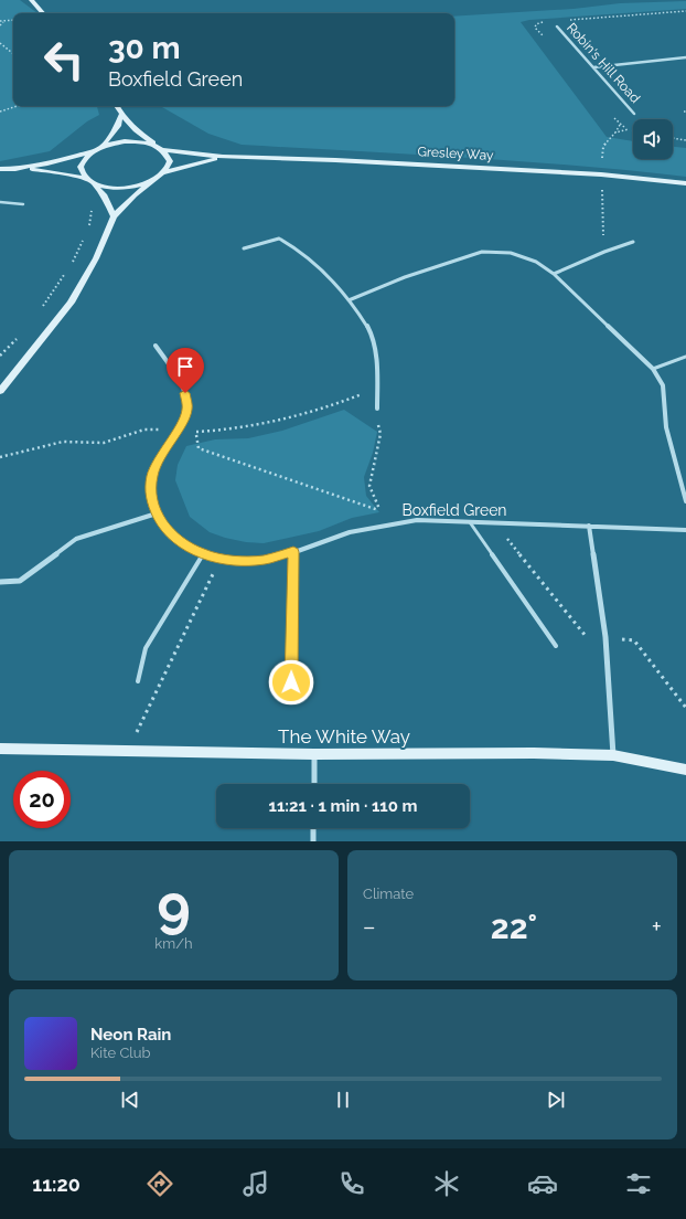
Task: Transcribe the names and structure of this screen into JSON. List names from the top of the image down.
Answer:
{
  "streets": {
    "street": [
      "Robin's Hill Road",
      "Gresley Way",
      "Boxfield Green",
      "The White Way"
    ]
  },
  "page": {
    "turn": ["30 m", "Boxfield Green"],
    "limit": "20",
    "trip": "11:21 · 1 min · 110 m",
    "tile": [
      ["9", "km/h"],
      "Climate"
    ],
    "heat": ["−", "22°", "+"],
    "song": ["Neon Rain", "Kite Club"],
    "tabs": "11:20"
  }
}
